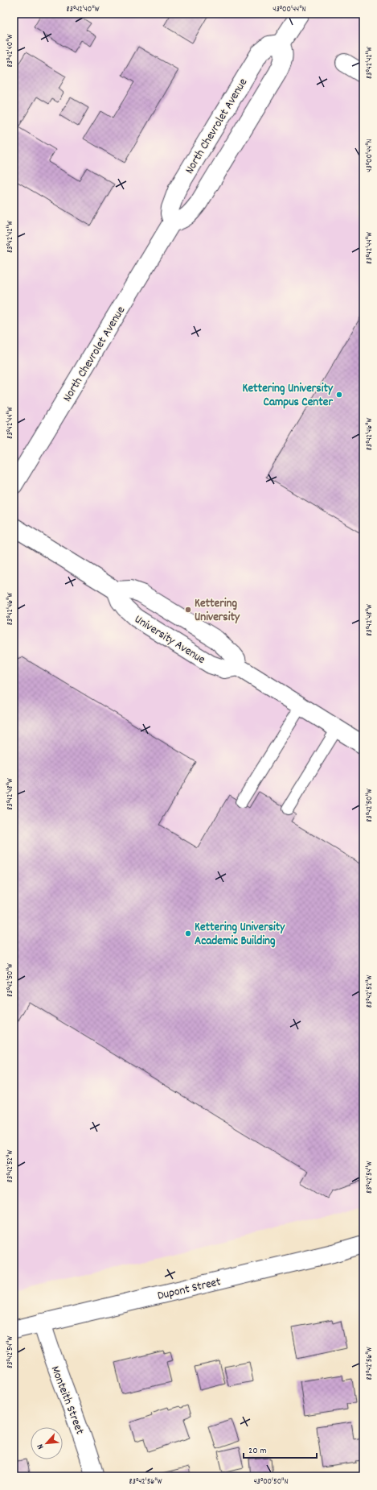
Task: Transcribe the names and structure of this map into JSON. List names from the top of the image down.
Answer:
{
  "streets": {
    "street": [
      "North Chevrolet Avenue",
      "University Avenue",
      "Dupont Street",
      "Monteith Street"
    ]
  },
  "crossings": [
    ["Dupont Street", "Monteith Street"]
  ],
  "places": ["Kettering University Campus Center", "Kettering University", "Kettering University Academic Building"],
  "scale_bar": "20 m",
  "north": "bottom left",
  "coordinates": [
    "83°42'40\"W",
    "43°00'44\"N",
    "83°42'42\"W",
    "83°42'44\"W",
    "83°42'46\"W",
    "83°42'48\"W",
    "83°42'50\"W",
    "83°42'52\"W",
    "83°42'54\"W",
    "83°42'56\"W",
    "43°00'50\"N"
  ]
}
